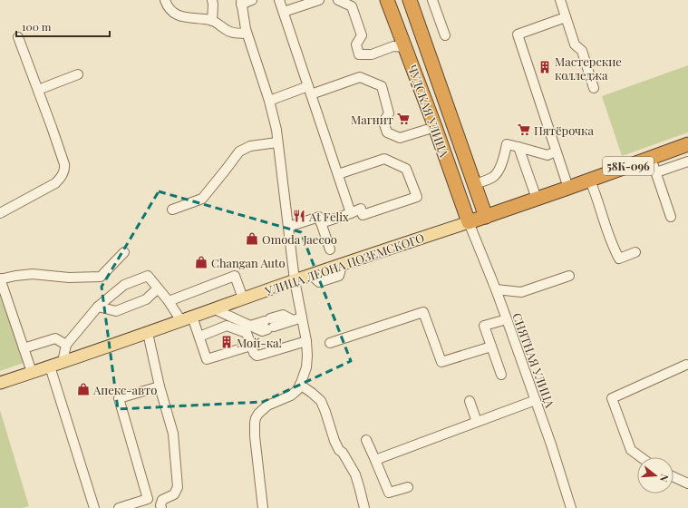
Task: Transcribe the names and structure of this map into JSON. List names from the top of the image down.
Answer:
{
  "streets": {
    "highway": ["ЧУДСКАЯ УЛИЦА", "58К-096", "УЛИЦА ЛЕОНА ПОЗЕМСКОГО"],
    "street": ["СНЯТНАЯ УЛИЦА"]
  },
  "crossings": [
    ["ЧУДСКАЯ УЛИЦА", "УЛИЦА ЛЕОНА ПОЗЕМСКОГО"],
    ["ЧУДСКАЯ УЛИЦА", "СНЯТНАЯ УЛИЦА"],
    ["УЛИЦА ЛЕОНА ПОЗЕМСКОГО", "СНЯТНАЯ УЛИЦА"]
  ],
  "places": {
    "building": ["Мастерские колледжа", "Мой-ка!"],
    "supermarket": ["Магнит", "Пятёрочка"],
    "restaurant": ["At Felix"],
    "shop": ["Omoda Jaecoo", "Changan Auto", "Апекс-авто"]
  },
  "scale_bar": "100 m",
  "north": "right"
}
